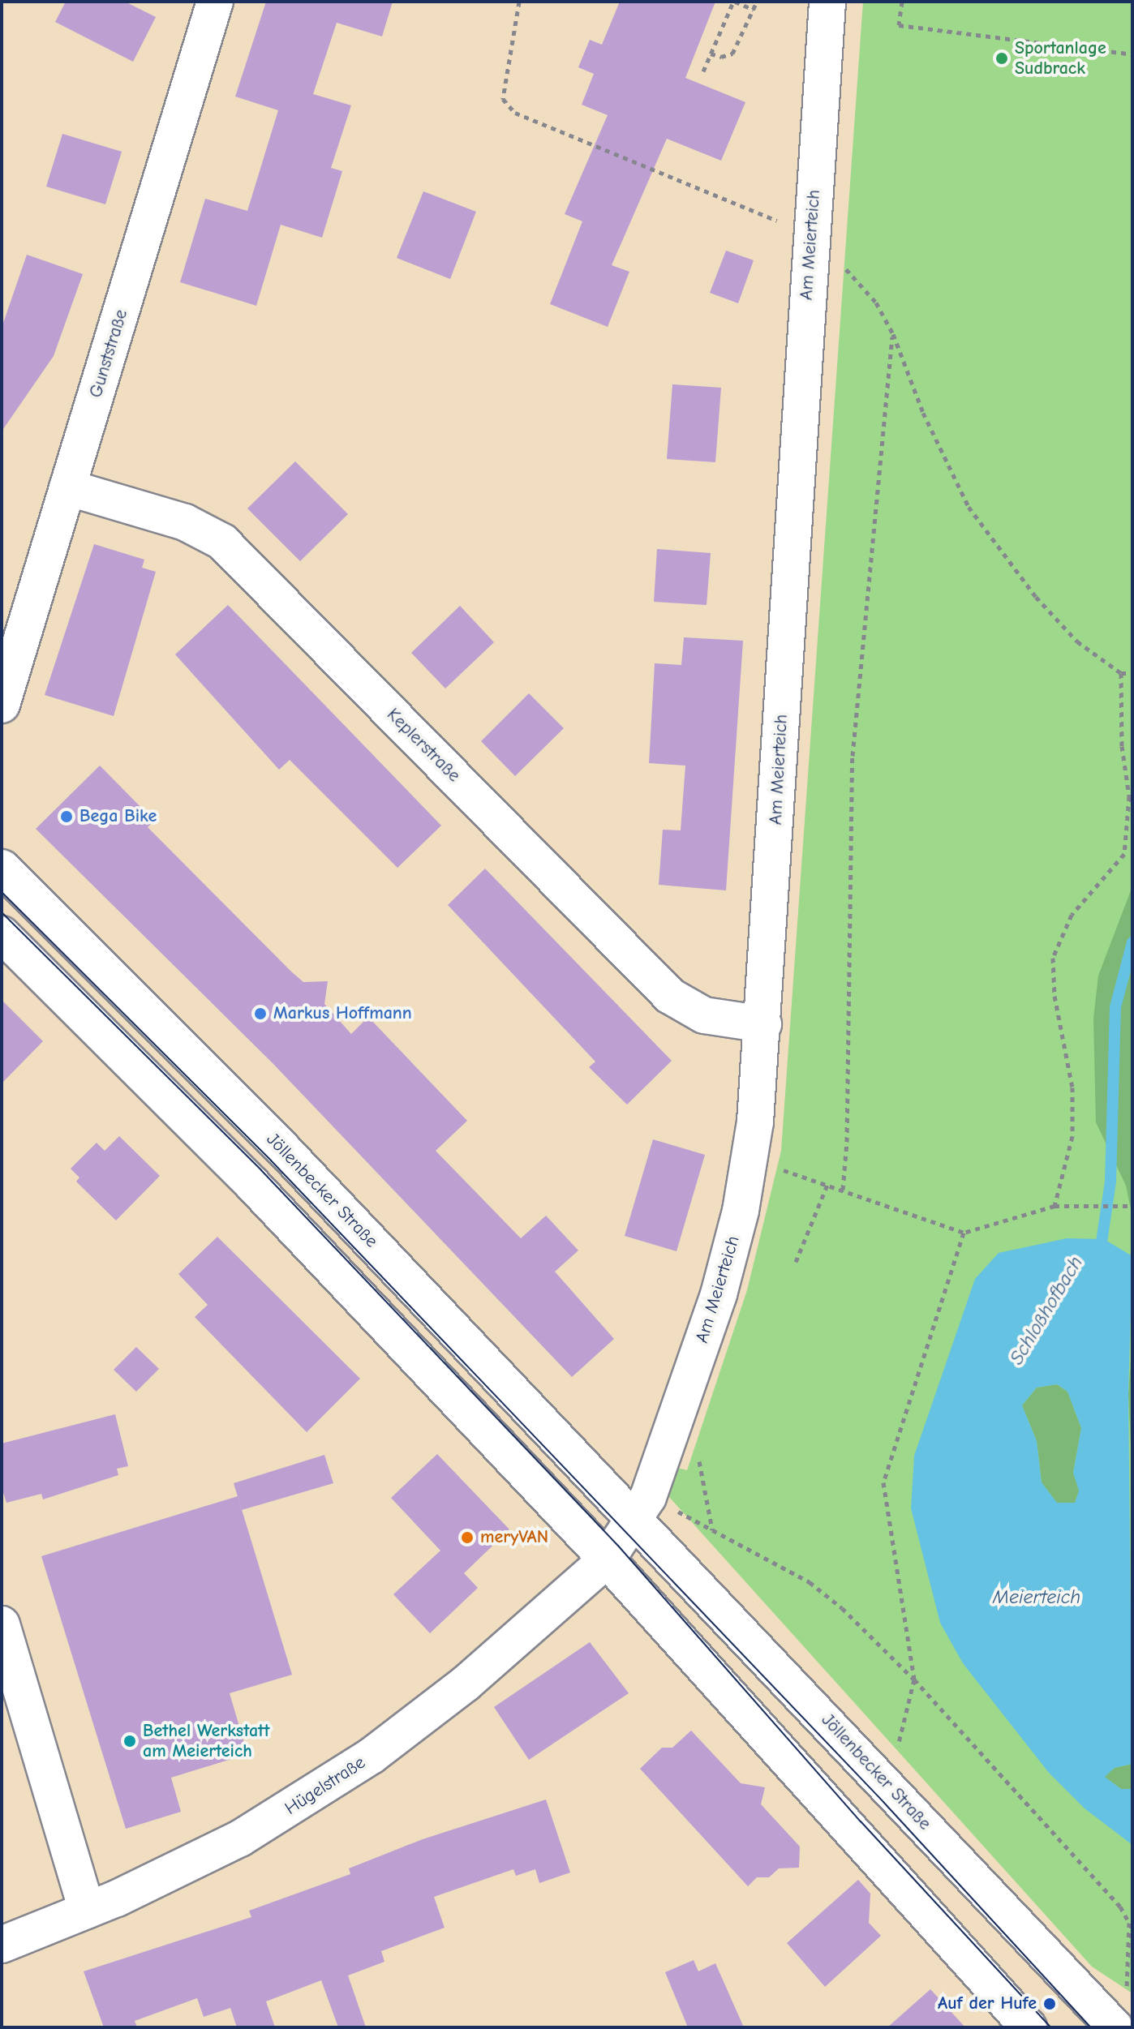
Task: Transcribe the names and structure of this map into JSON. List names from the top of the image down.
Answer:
{
  "streets": {
    "street": [
      "Am Meierteich",
      "Gunststraße",
      "Keplerstraße",
      "Jöllenbecker Straße",
      "Hügelstraße"
    ]
  },
  "crossings": [
    ["Am Meierteich", "Keplerstraße"],
    ["Am Meierteich", "Jöllenbecker Straße"],
    ["Gunststraße", "Keplerstraße"]
  ],
  "water": ["Schloßhofbach", "Meierteich"],
  "places": [
    "Sportanlage Sudbrack",
    "Bega Bike",
    "Markus Hoffmann",
    "meryVAN",
    "Bethel Werkstatt am Meierteich",
    "Auf der Hufe"
  ]
}
